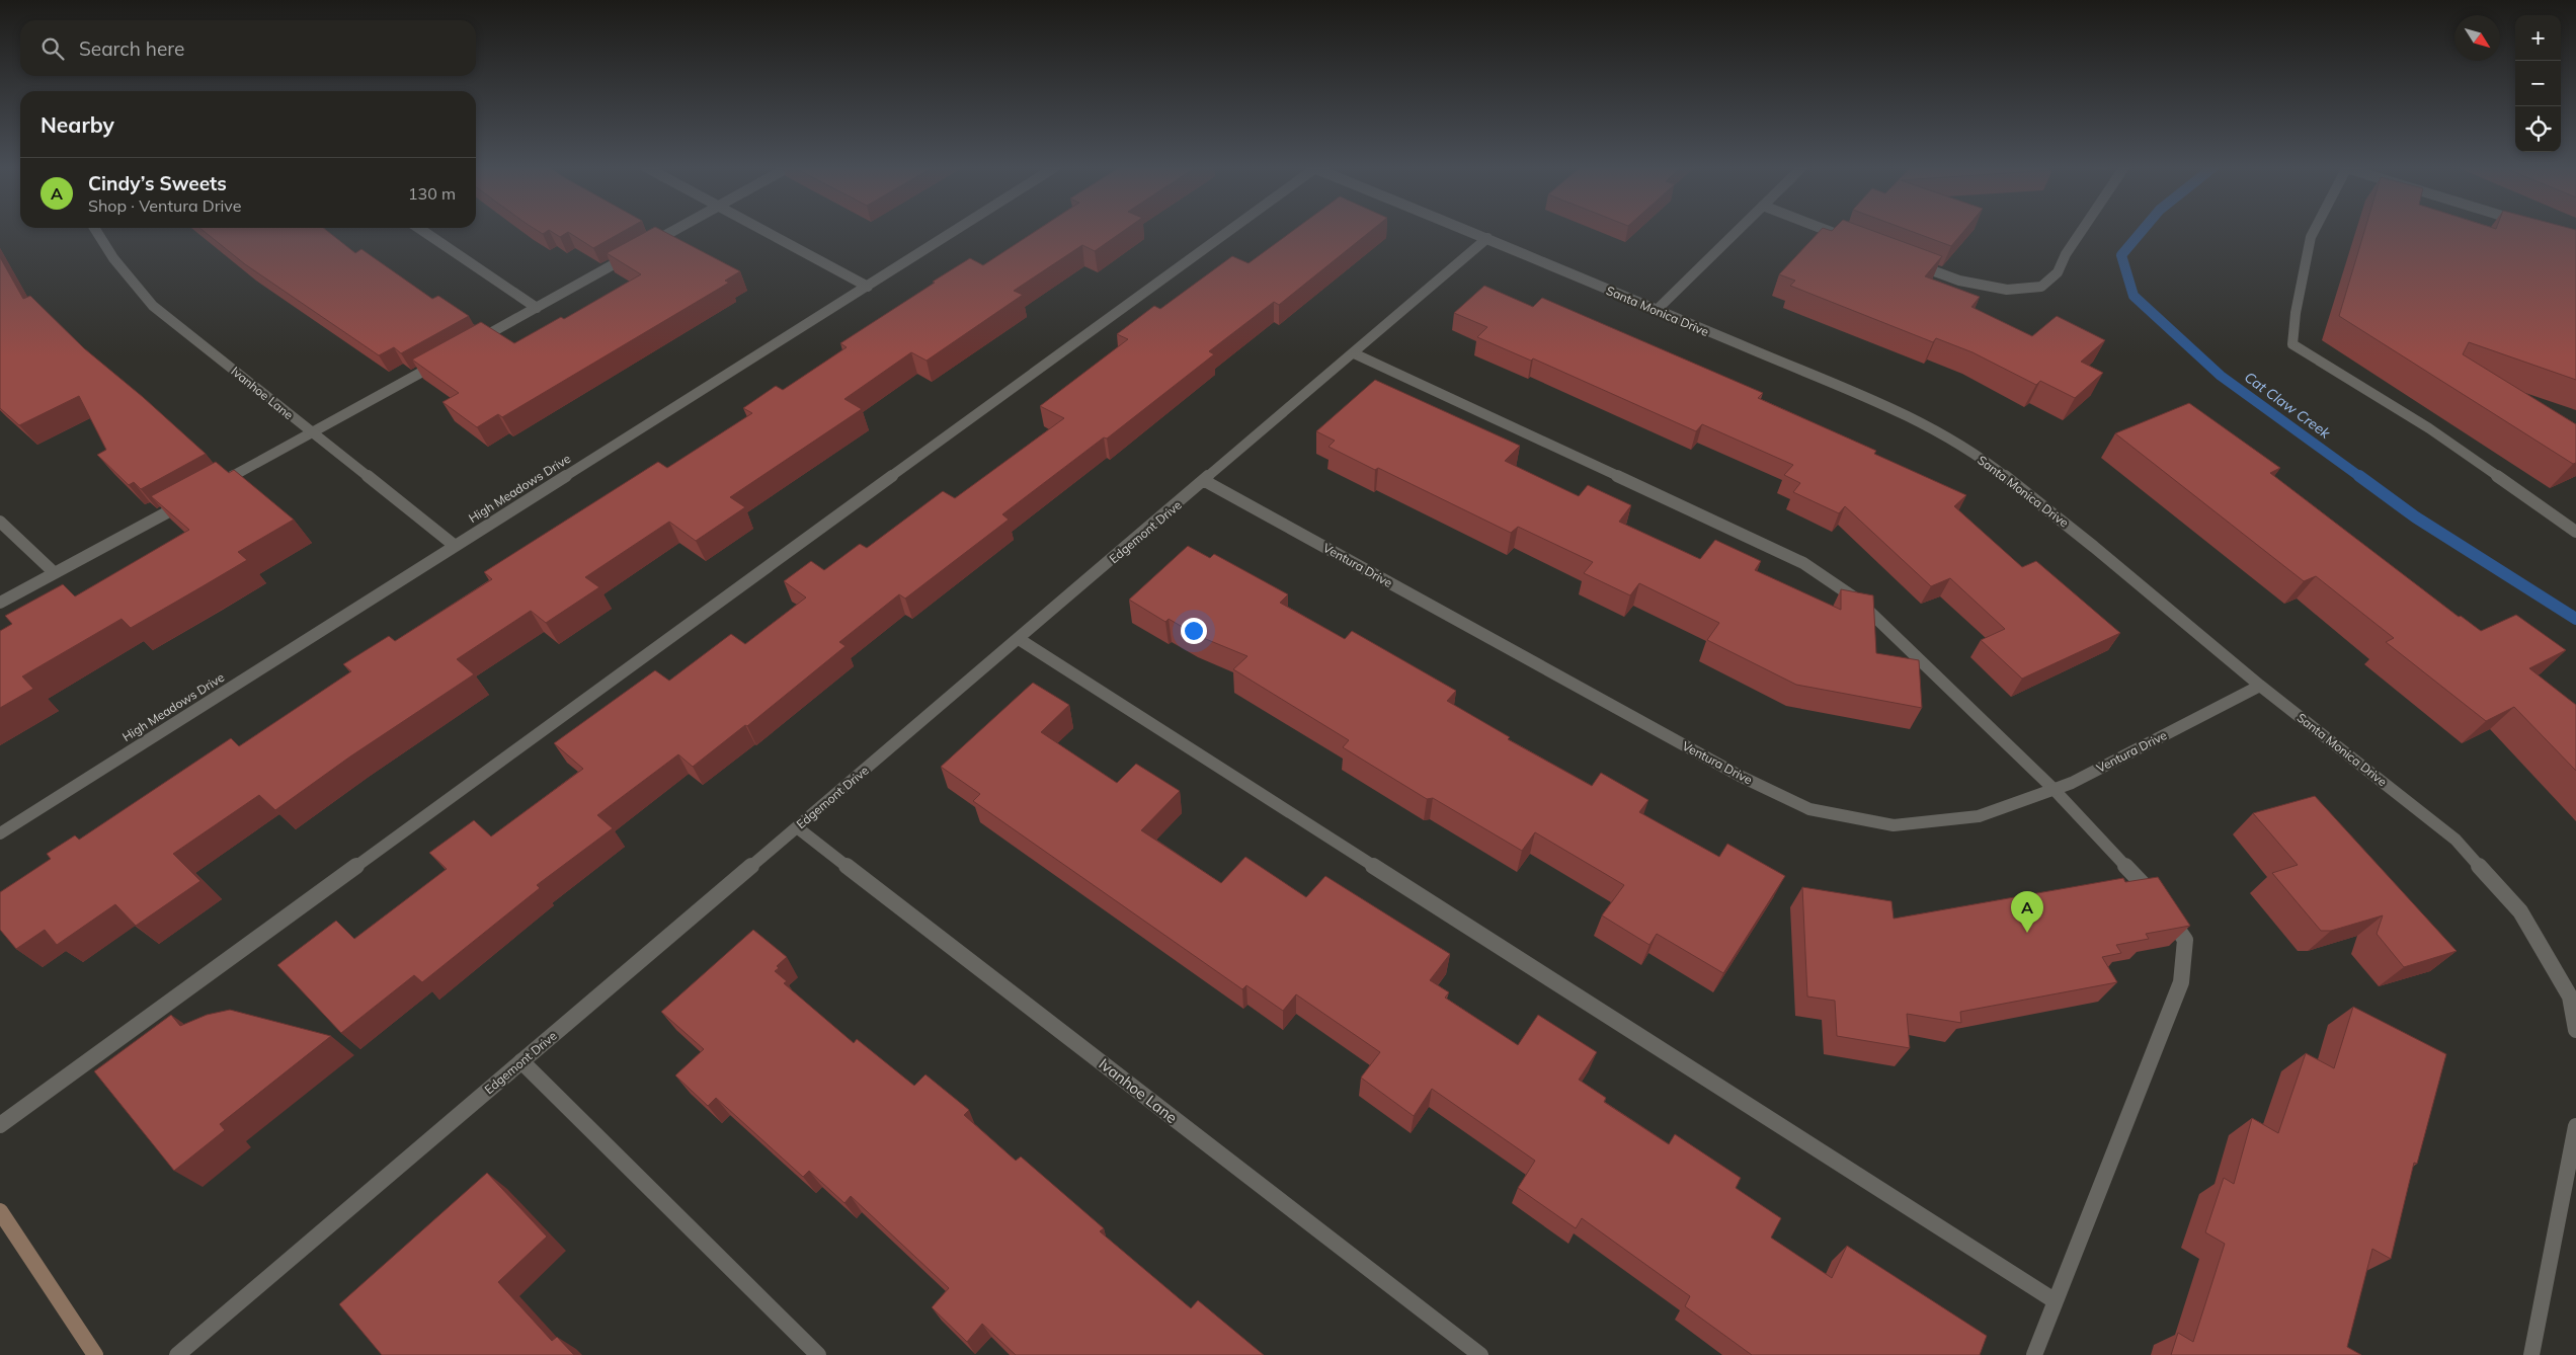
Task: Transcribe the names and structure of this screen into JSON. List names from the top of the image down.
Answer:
{
  "streets": {
    "street": [
      "Santa Monica Drive",
      "Ivanhoe Lane",
      "High Meadows Drive",
      "Edgemont Drive",
      "Ventura Drive"
    ]
  },
  "crossings": [
    ["Santa Monica Drive", "Edgemont Drive"],
    ["Santa Monica Drive", "Ventura Drive"],
    ["Ivanhoe Lane", "High Meadows Drive"],
    ["Ivanhoe Lane", "Edgemont Drive"],
    ["Edgemont Drive", "Ventura Drive"]
  ],
  "water": ["Cat Claw Creek"],
  "north": "bottom right",
  "page": {
    "map_buttons": ["+", "−"],
    "search": "Search here",
    "heading": "Nearby",
    "list": [
      {
        "mark": "A",
        "name": "Cindy’s Sweets",
        "note": "Shop · Ventura Drive",
        "value": "130 m"
      }
    ],
    "pins": "A"
  }
}
